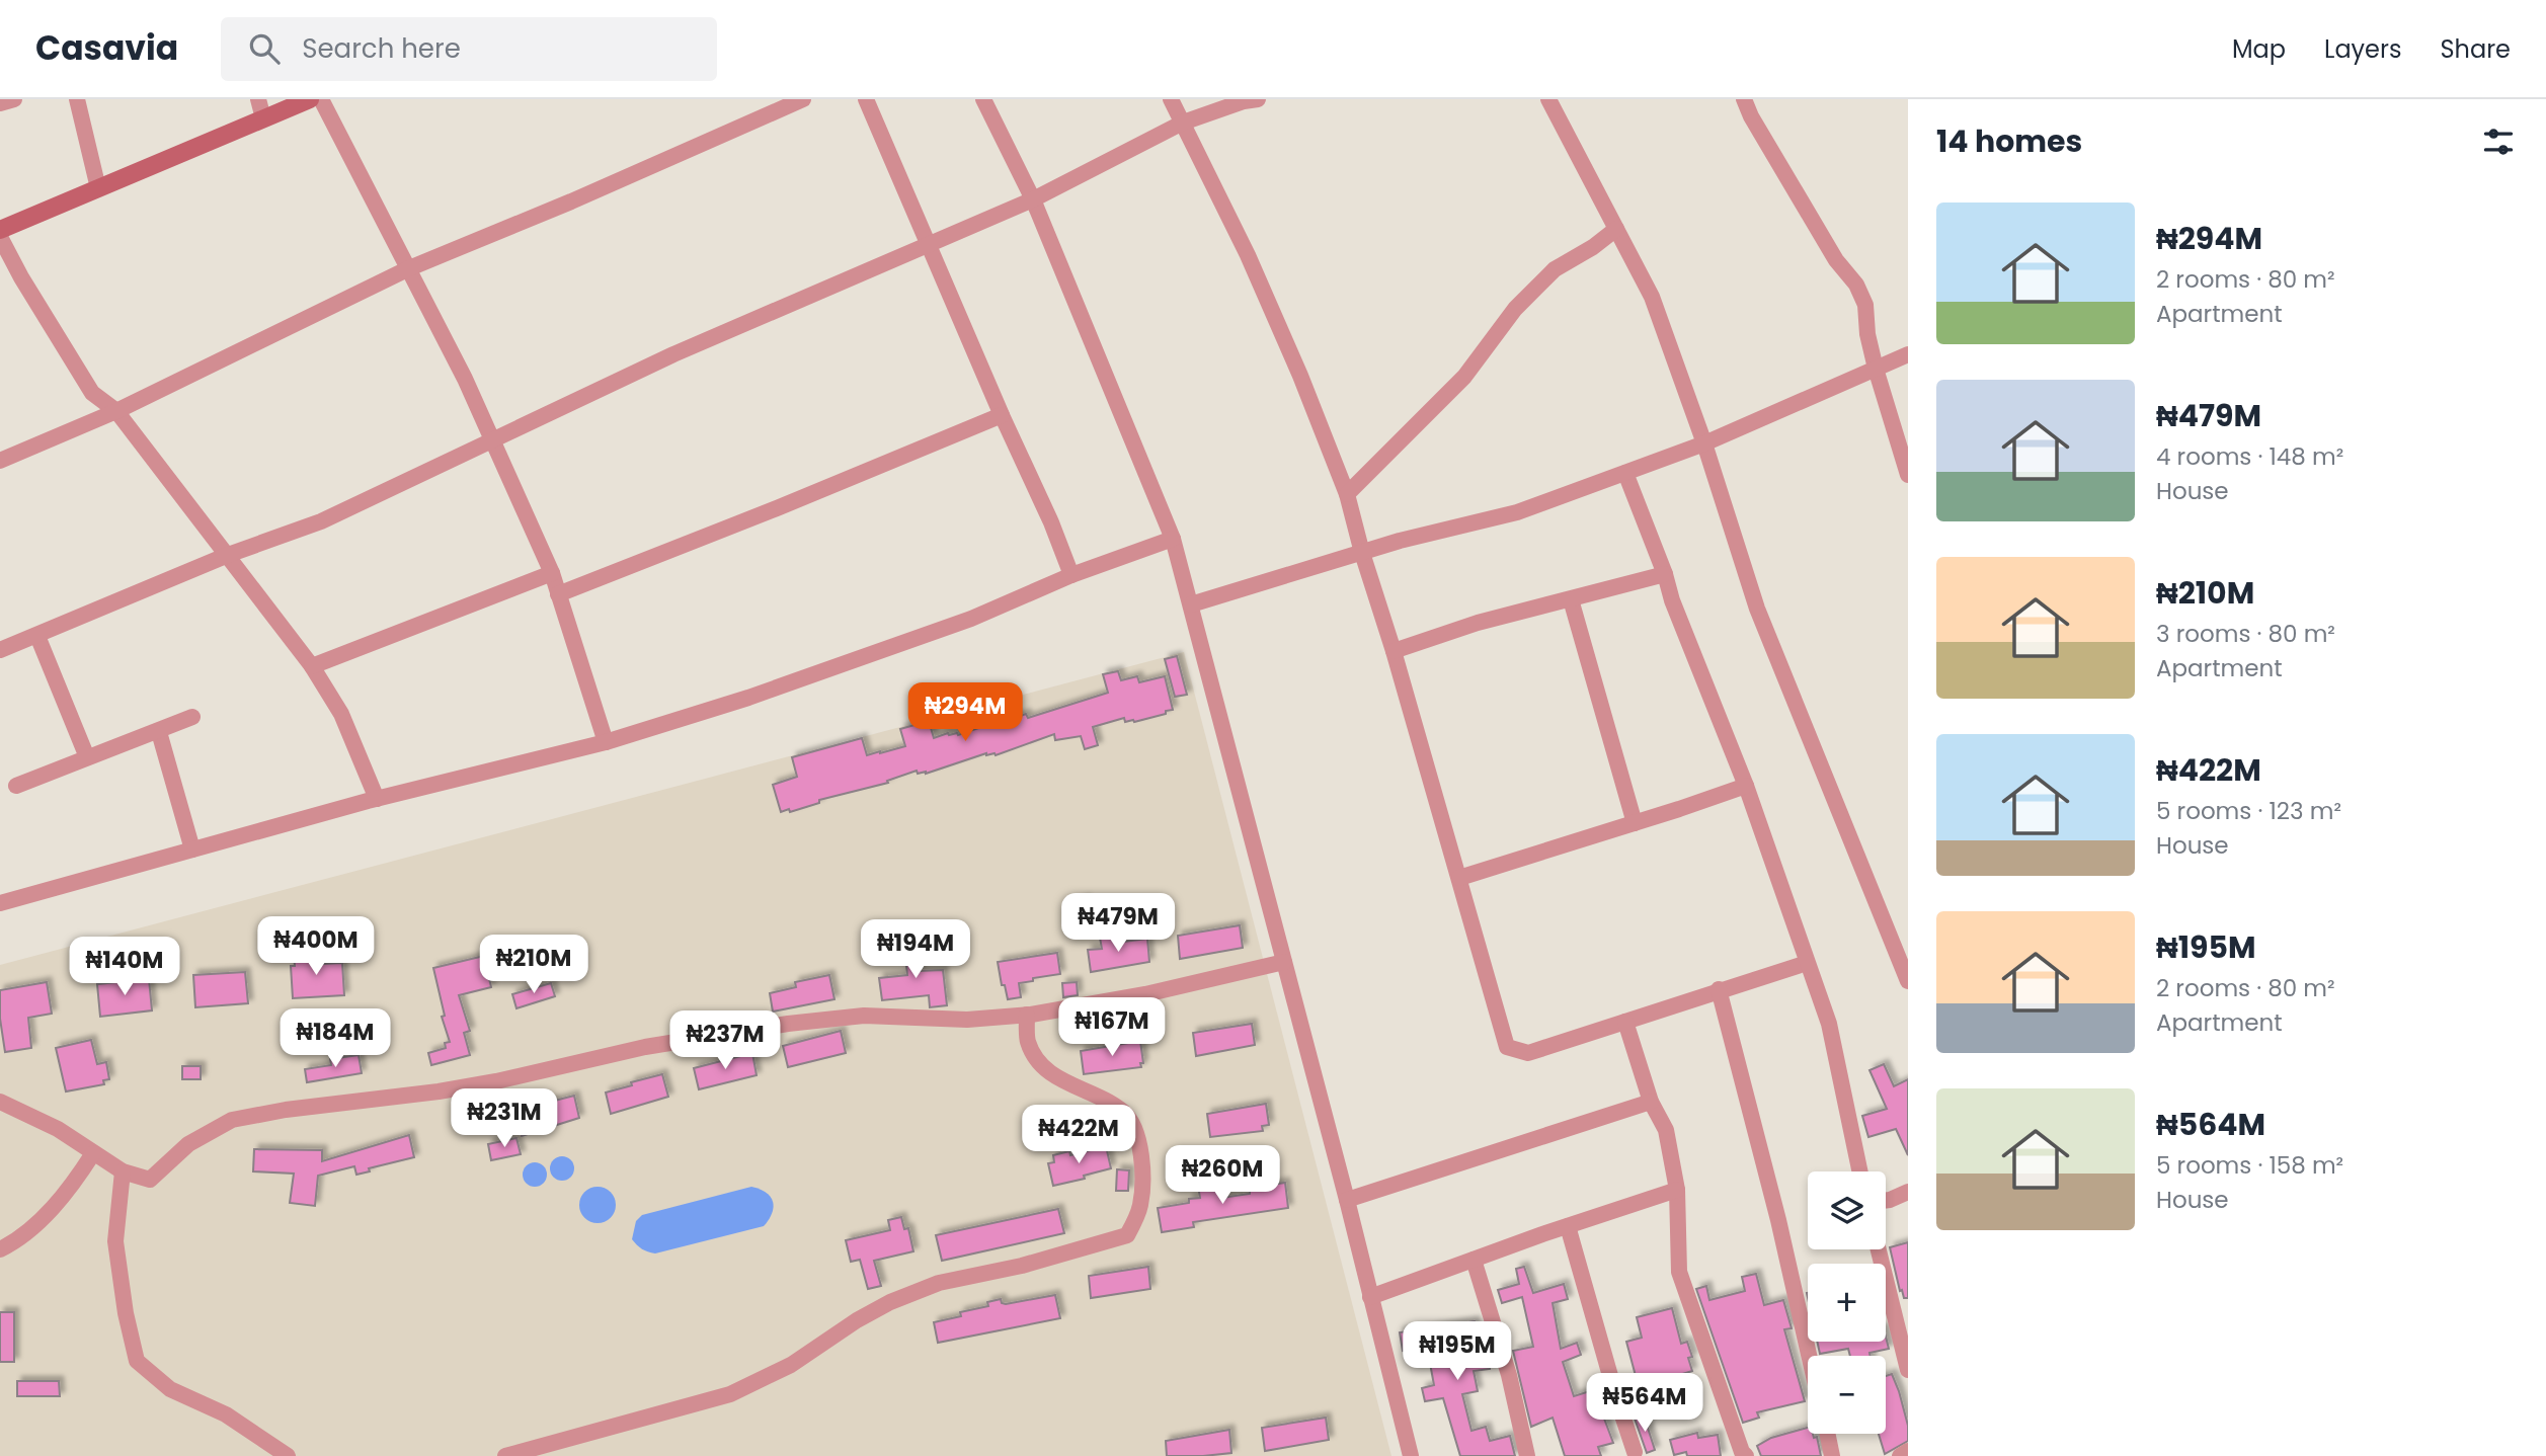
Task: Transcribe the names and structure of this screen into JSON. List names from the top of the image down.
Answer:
{
  "page": {
    "header": "Casavia",
    "search": "Search here",
    "nav": ["Map", "Layers", "Share"],
    "heading": "14 homes",
    "list": [
      {
        "name": "₦294M",
        "note": "2 rooms · 80 m² · Apartment"
      },
      {
        "name": "₦479M",
        "note": "4 rooms · 148 m² · House"
      },
      {
        "name": "₦210M",
        "note": "3 rooms · 80 m² · Apartment"
      },
      {
        "name": "₦422M",
        "note": "5 rooms · 123 m² · House"
      },
      {
        "name": "₦195M",
        "note": "2 rooms · 80 m² · Apartment"
      },
      {
        "name": "₦564M",
        "note": "5 rooms · 158 m² · House"
      }
    ],
    "price": [
      "₦294M",
      "₦479M",
      "₦400M",
      "₦194M",
      "₦210M",
      "₦140M",
      "₦167M",
      "₦184M",
      "₦237M",
      "₦231M",
      "₦422M",
      "₦260M",
      "₦195M",
      "₦564M"
    ],
    "map_buttons": ["+", "−"]
  }
}
